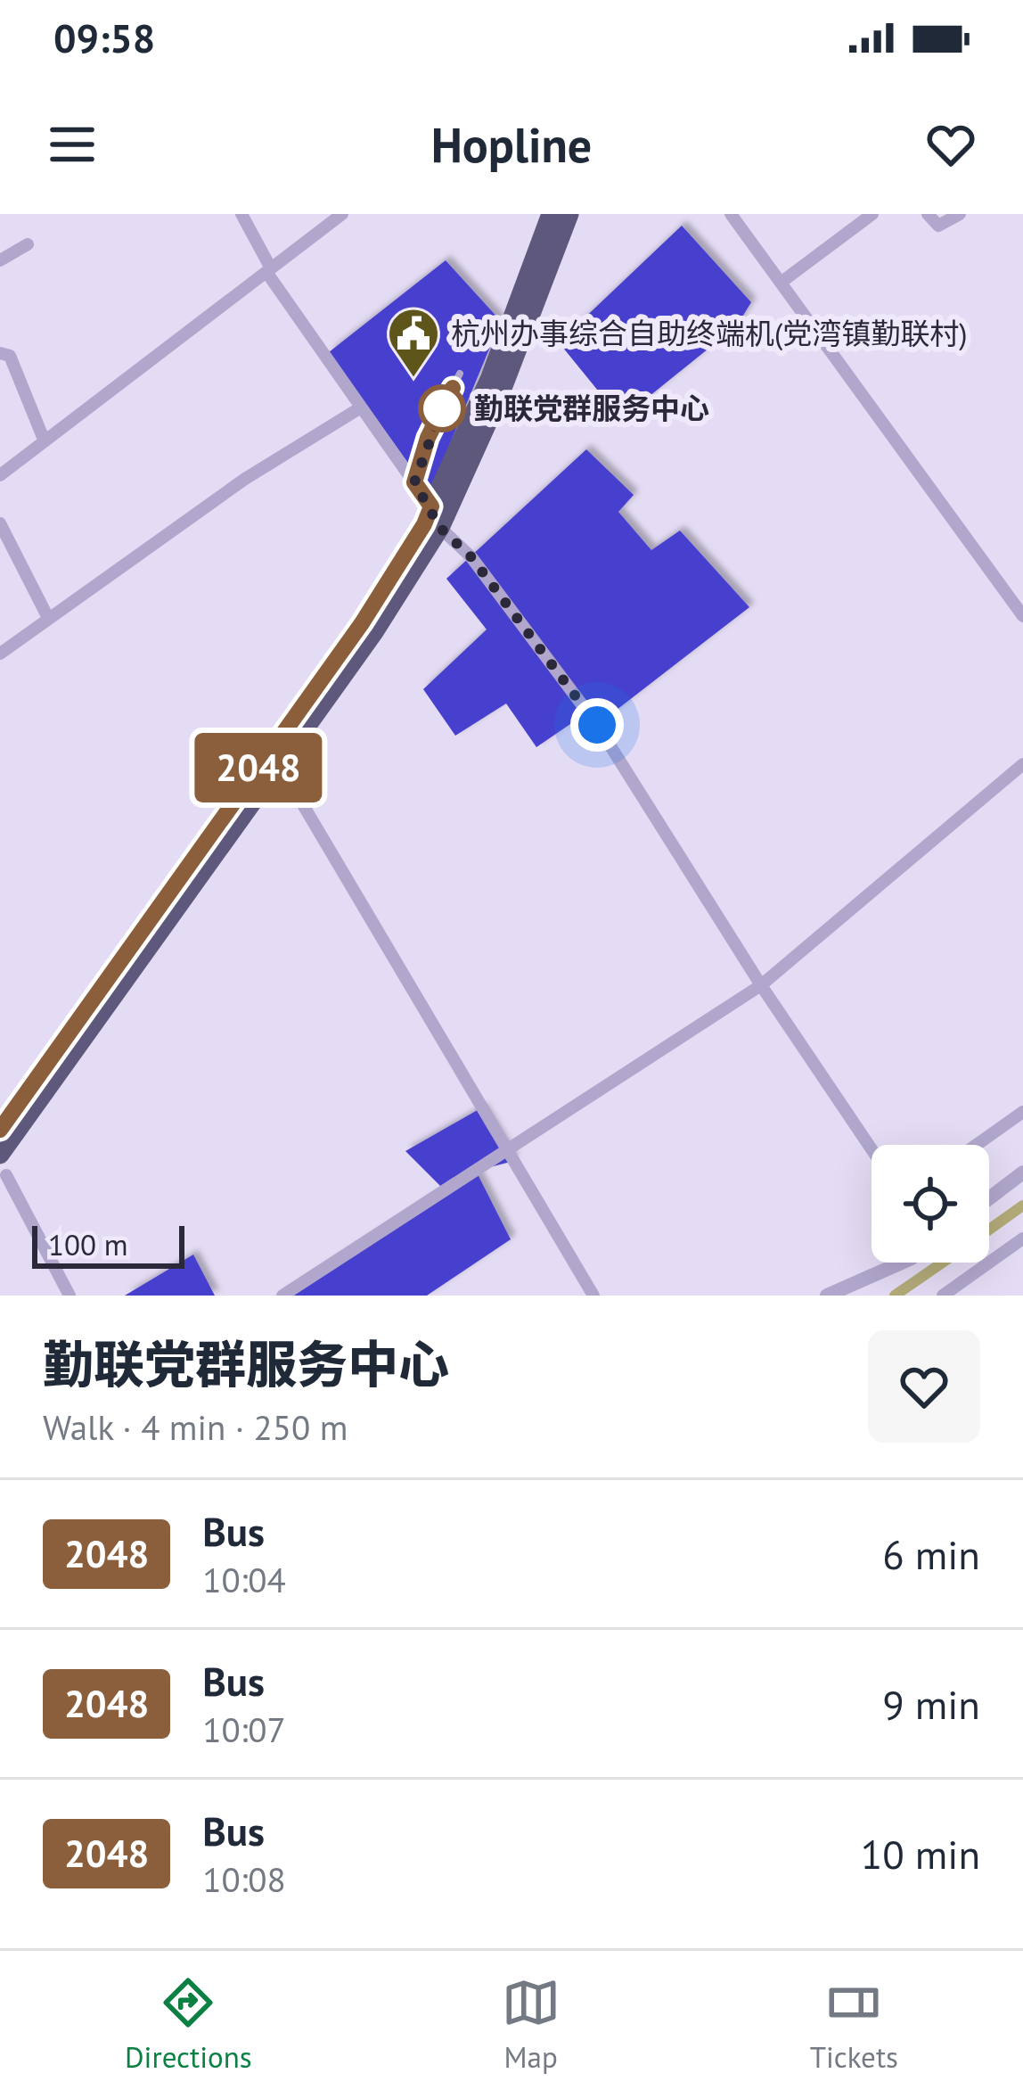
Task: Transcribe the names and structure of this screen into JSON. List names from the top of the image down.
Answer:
{
  "places": {
    "public building": ["杭州办事综合自助终端机(党湾镇勤联村)"],
    "other": ["勤联党群服务中心"]
  },
  "lines": ["bus line 2048"],
  "scale_bar": "100 m",
  "page": {
    "status": "09:58",
    "header": "Hopline",
    "on_map": "2048",
    "scale": "100 m",
    "heading": ["勤联党群服务中心", "Walk · 4 min · 250 m"],
    "list": [
      {
        "mark": "2048",
        "name": "Bus",
        "note": "10:04",
        "value": "6 min"
      },
      {
        "mark": "2048",
        "name": "Bus",
        "note": "10:07",
        "value": "9 min"
      },
      {
        "mark": "2048",
        "name": "Bus",
        "note": "10:08",
        "value": "10 min"
      }
    ],
    "tabs": ["Directions", "Map", "Tickets"]
  }
}
